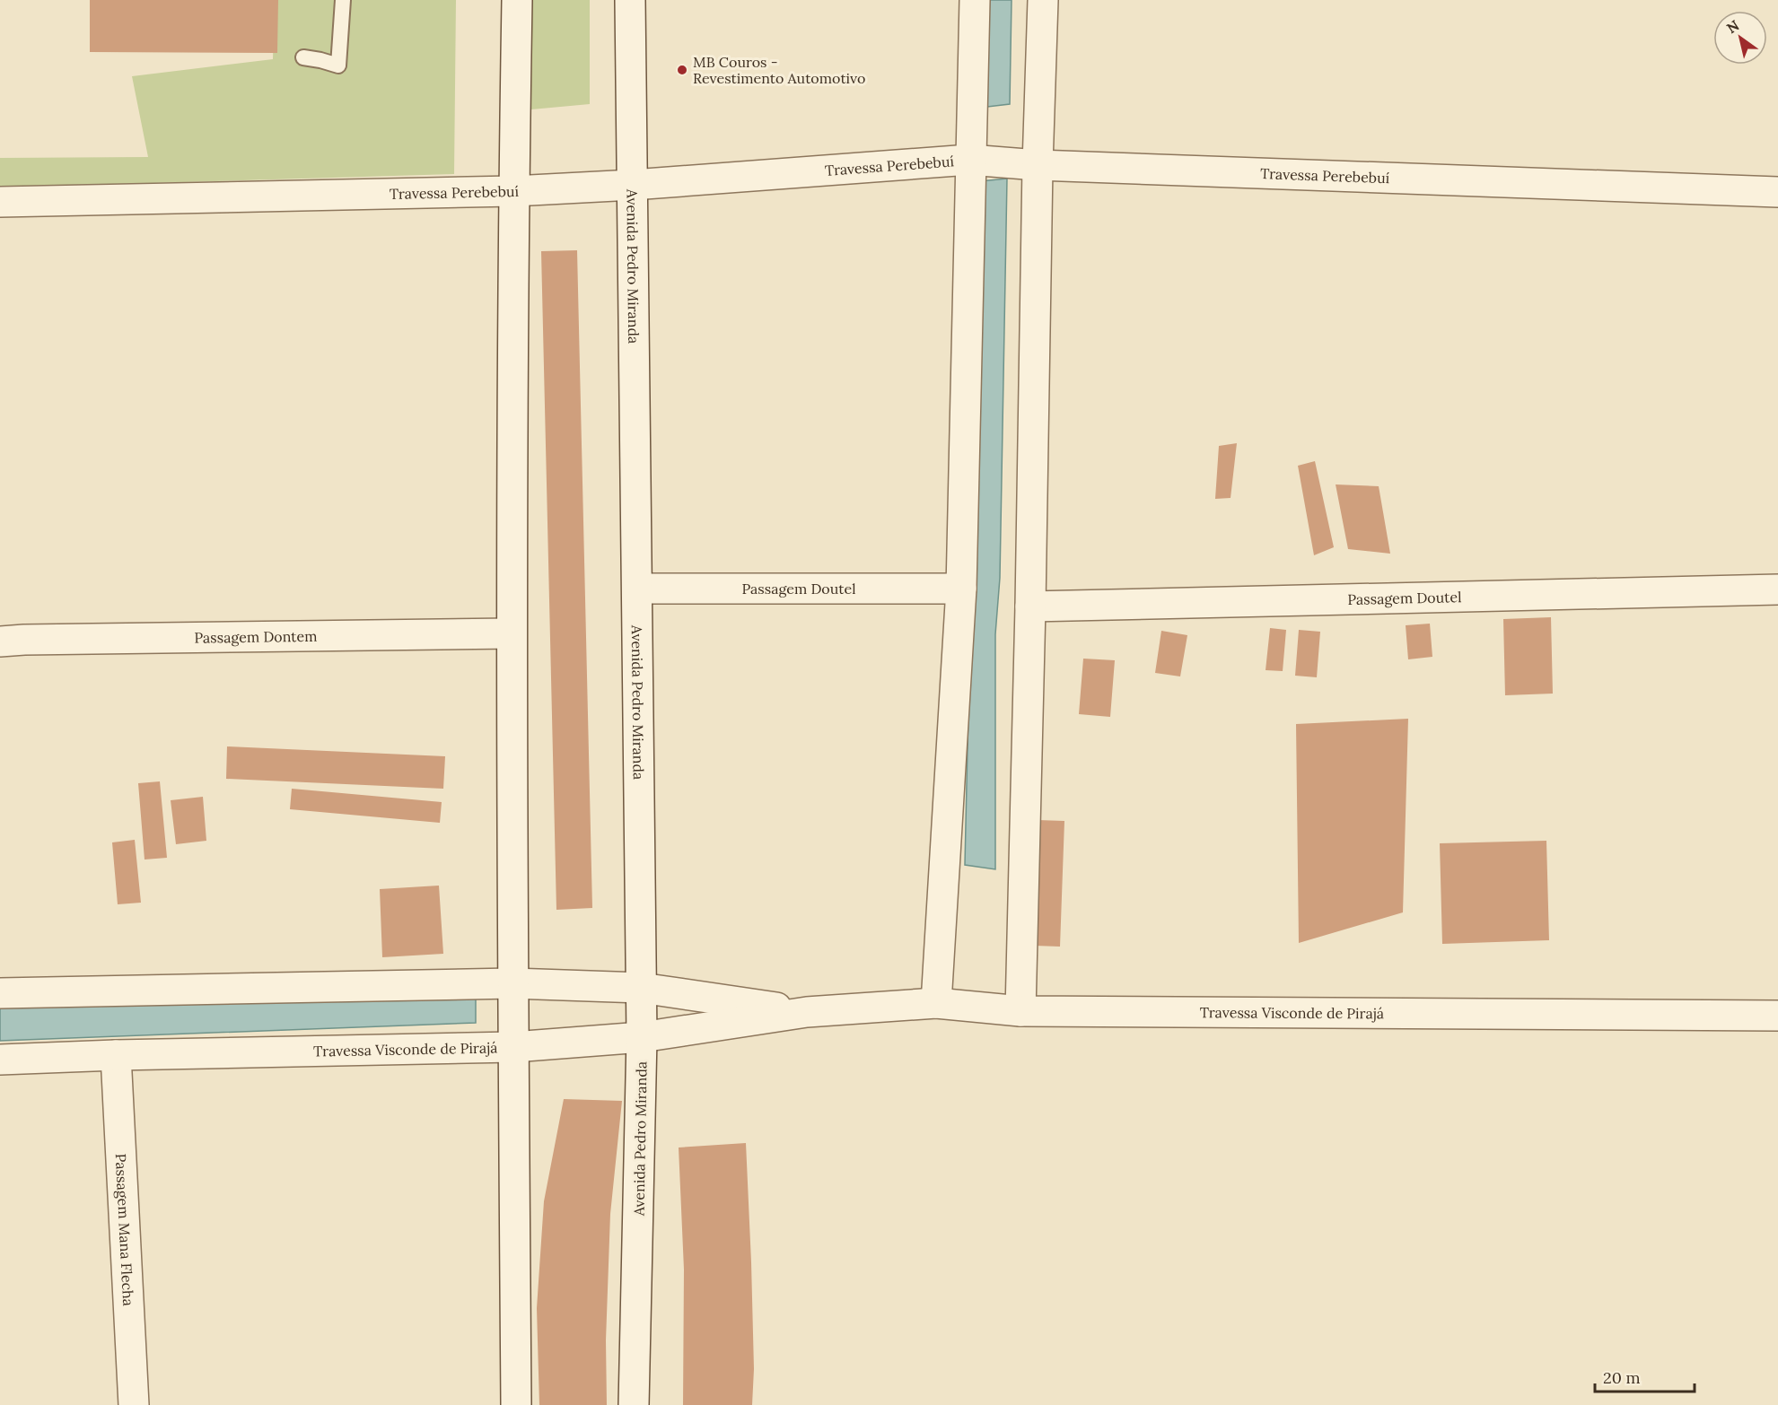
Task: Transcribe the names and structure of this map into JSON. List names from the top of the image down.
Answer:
{
  "streets": {
    "street": [
      "Travessa Perebebuí",
      "Avenida Pedro Miranda",
      "Passagem Doutel",
      "Passagem Dontem",
      "Travessa Visconde de Pirajá",
      "Passagem Mana Flecha"
    ]
  },
  "crossings": [
    ["Travessa Perebebuí", "Avenida Pedro Miranda"],
    ["Avenida Pedro Miranda", "Passagem Doutel"],
    ["Avenida Pedro Miranda", "Travessa Visconde de Pirajá"],
    ["Travessa Visconde de Pirajá", "Passagem Mana Flecha"]
  ],
  "places": ["MB Couros - Revestimento Automotivo"],
  "scale_bar": "20 m",
  "north": "top left"
}
